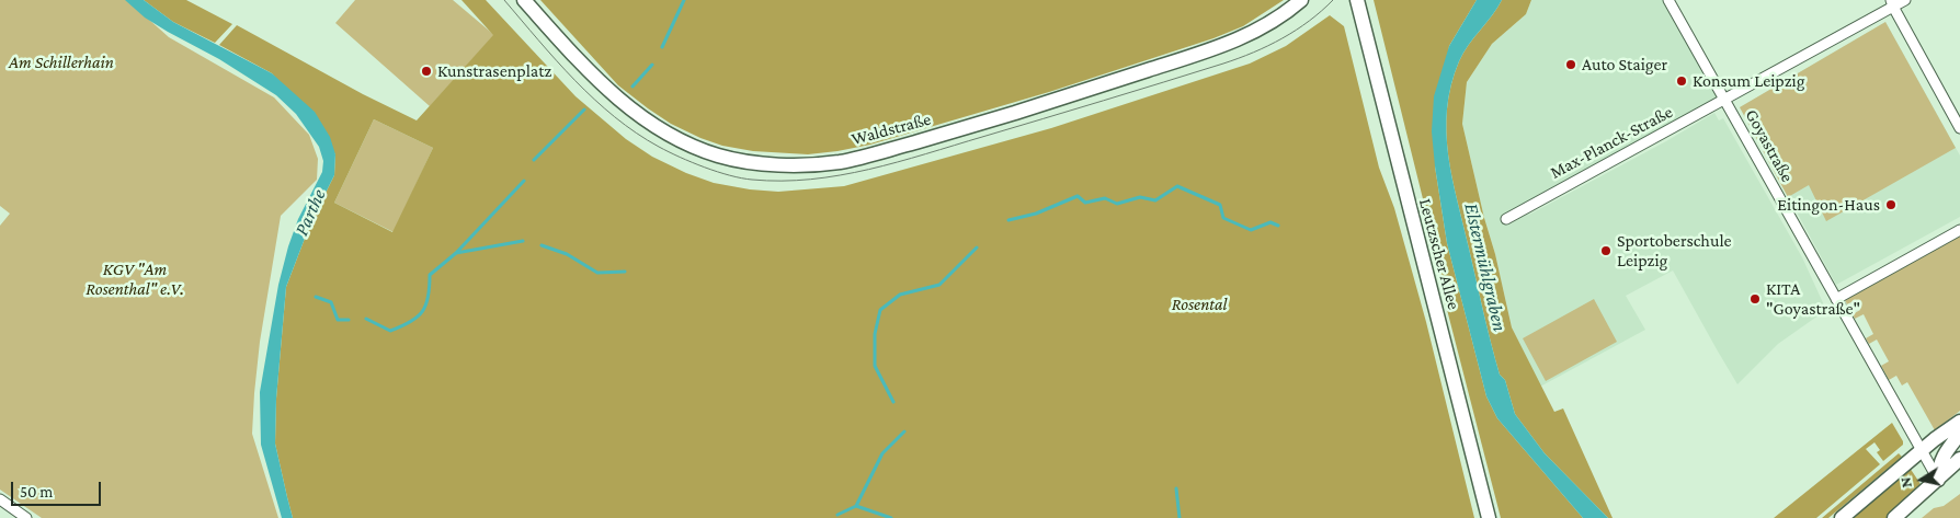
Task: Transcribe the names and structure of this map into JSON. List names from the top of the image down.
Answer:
{
  "streets": {
    "main road": ["Waldstraße", "Leutzscher Allee"],
    "street": ["Max-Planck-Straße", "Goyastraße"]
  },
  "crossings": [
    ["Max-Planck-Straße", "Goyastraße"]
  ],
  "water": ["Parthe", "Elstermühlgraben"],
  "parks": ["Am Schillerhain", "KGV \"Am Rosenthal\" e.V.", "Rosental"],
  "places": [
    "Auto Staiger",
    "Kunstrasenplatz",
    "Konsum Leipzig",
    "Eitingon-Haus",
    "Sportoberschule Leipzig",
    "KITA \"Goyastraße\""
  ],
  "scale_bar": "50 m",
  "north": "left"
}
